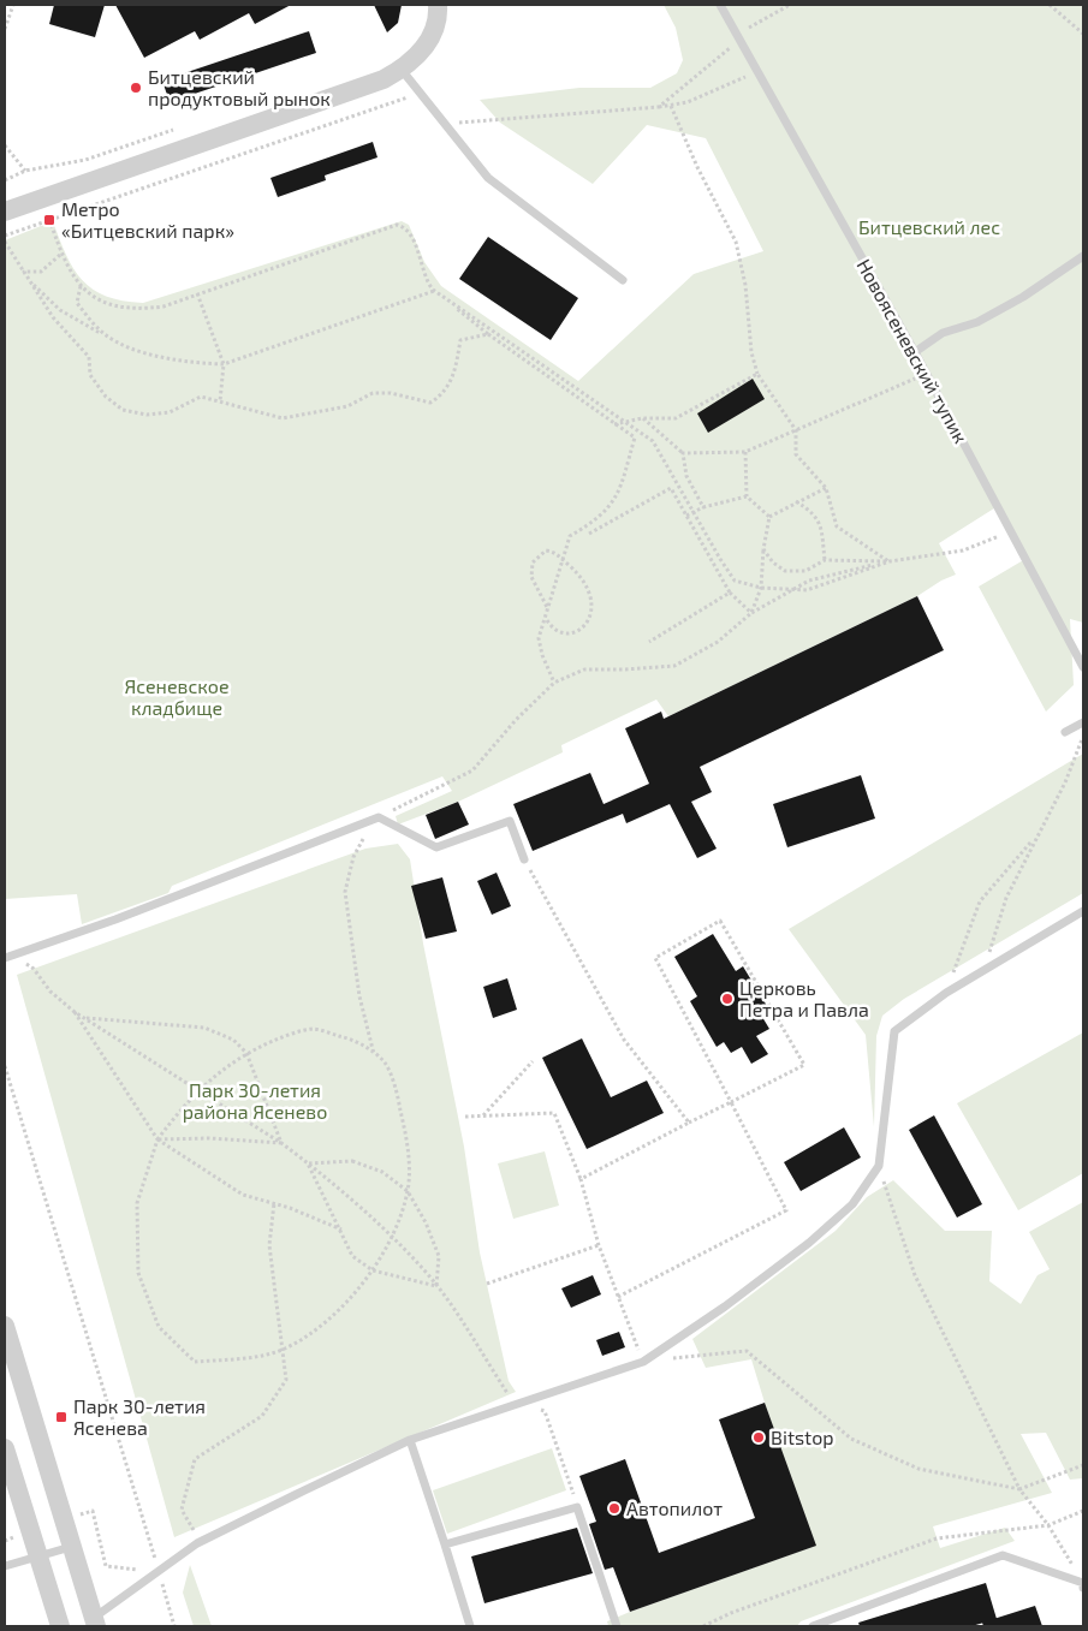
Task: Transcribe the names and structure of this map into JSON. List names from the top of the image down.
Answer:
{
  "streets": {
    "lane": ["Новоясеневский тупик"]
  },
  "parks": ["Битцевский лес", "Ясеневское кладбище", "Парк 30-летия района Ясенево"],
  "places": {
    "other": [
      "Битцевский продуктовый рынок",
      "Церковь Петра и Павла",
      "Bitstop",
      "Автопилот"
    ],
    "transit": ["Метро «Битцевский парк»", "Парк 30-летия Ясенева"]
  }
}
